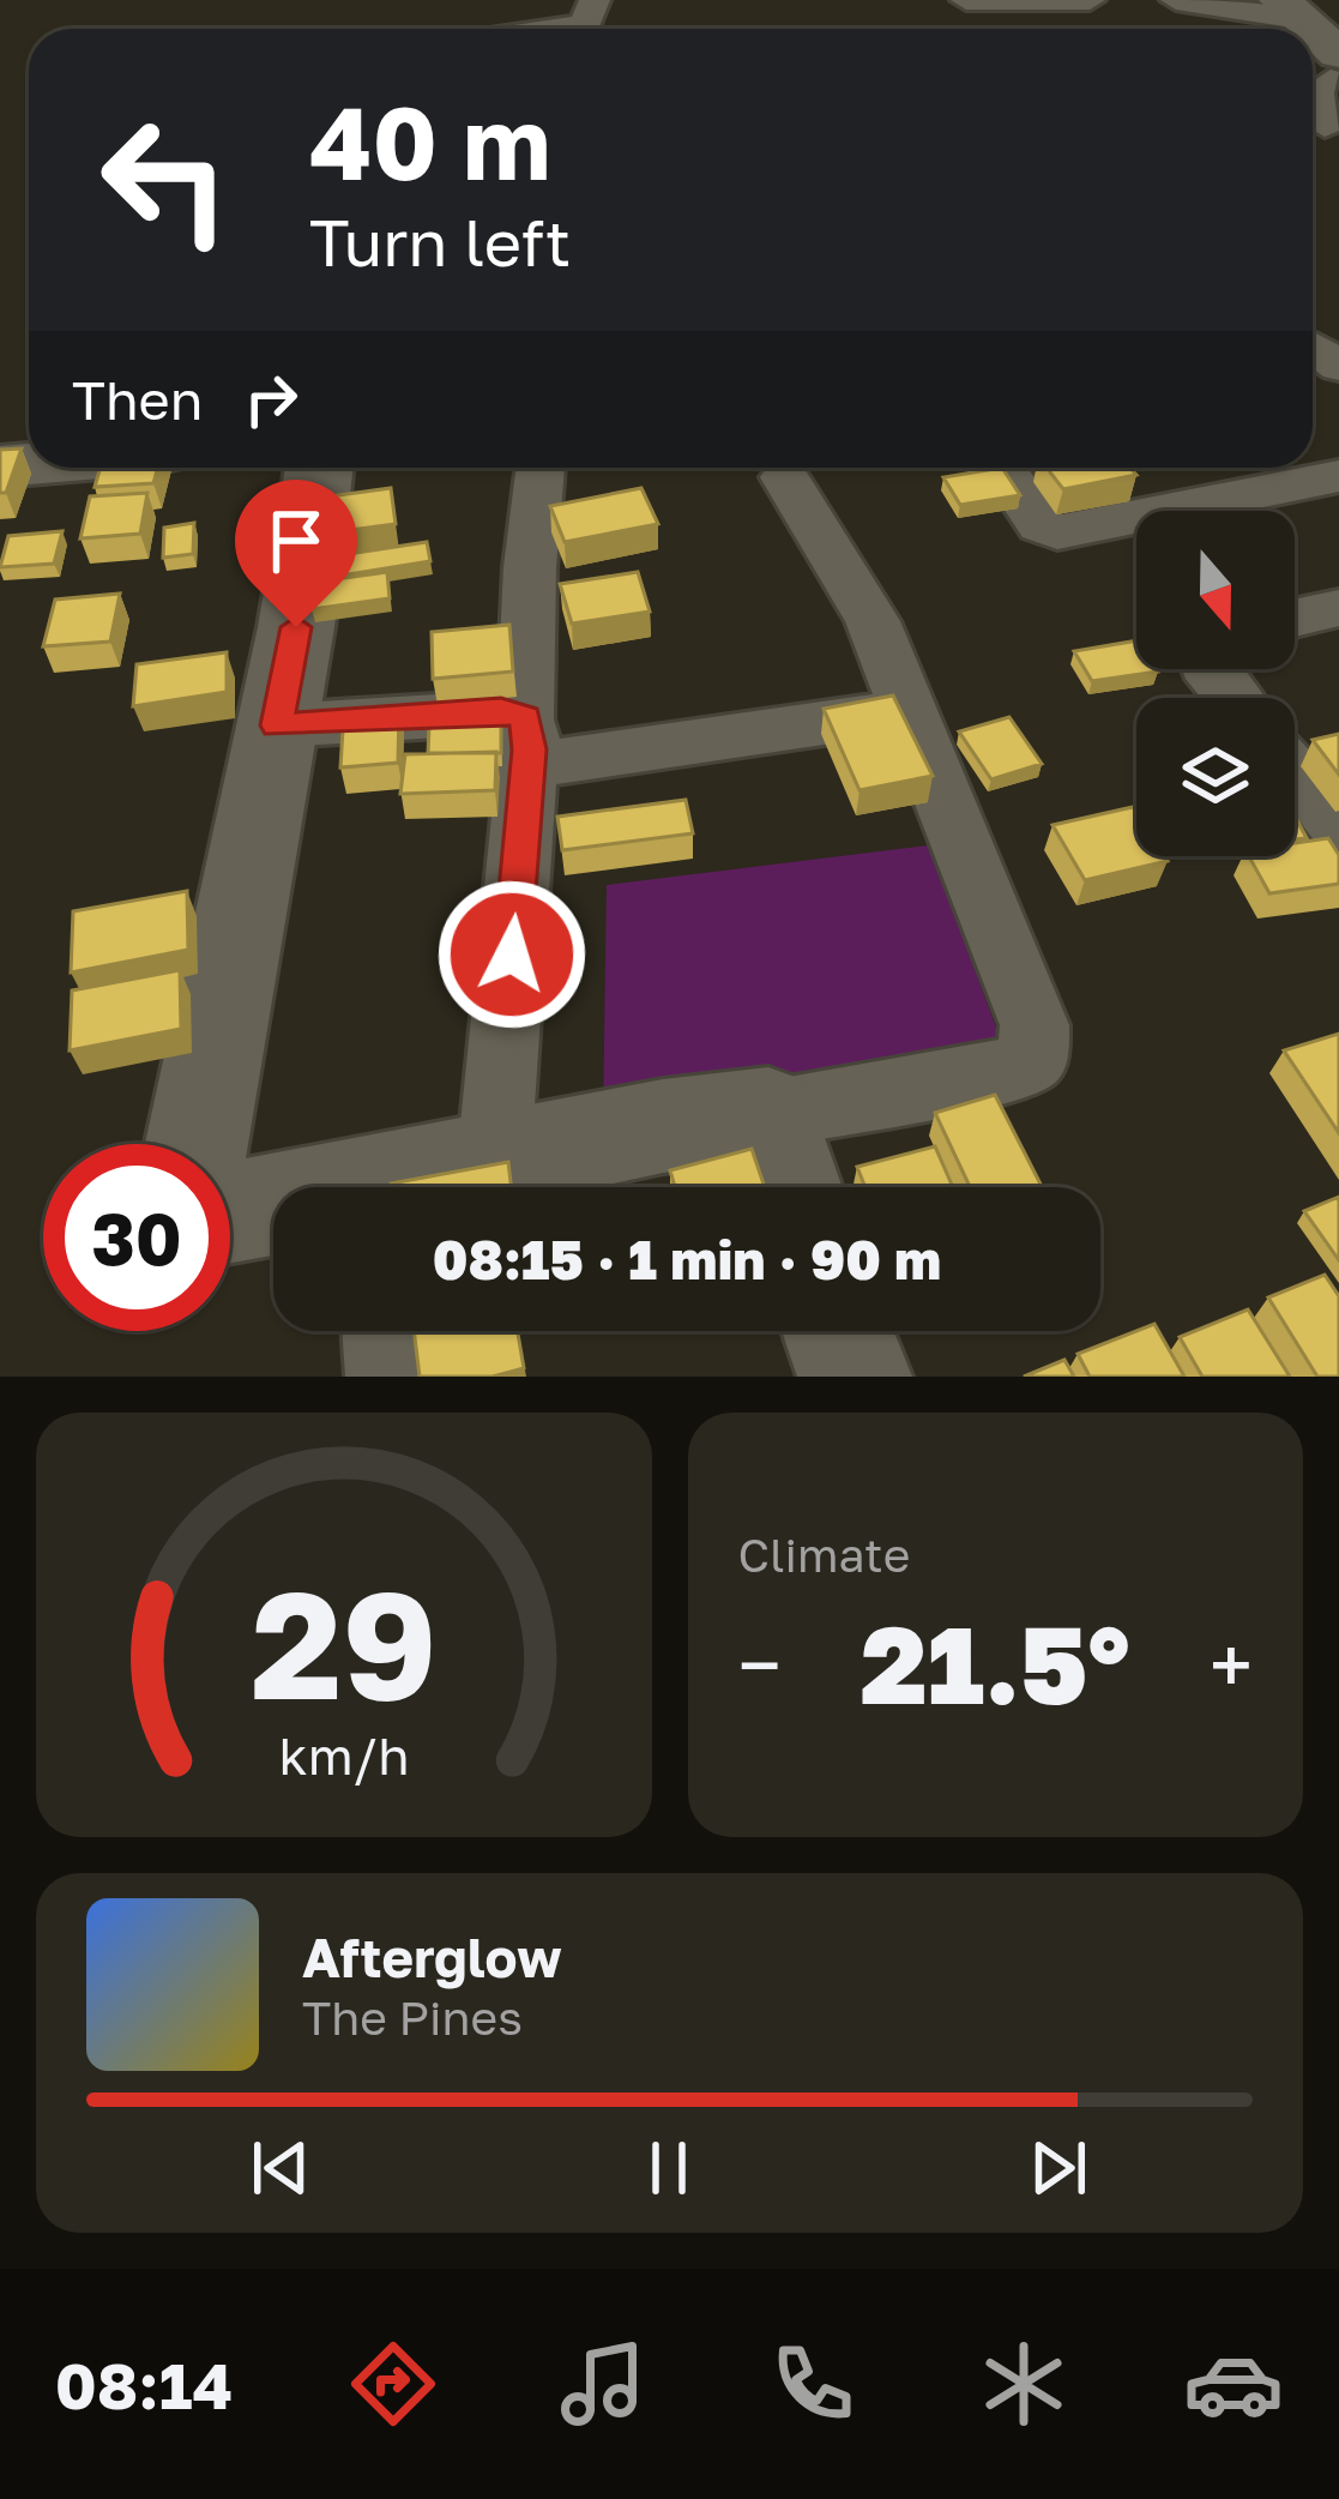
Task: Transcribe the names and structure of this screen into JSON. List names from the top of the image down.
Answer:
{
  "north": "bottom",
  "page": {
    "turn": ["40 m", "Turn left"],
    "then": "Then",
    "limit": "30",
    "trip": "08:15 · 1 min · 90 m",
    "tile": "Climate",
    "heat": ["−", "21.5°", "+"],
    "song": ["Afterglow", "The Pines"],
    "tabs": "08:14",
    "gauge": ["29", "km/h"]
  }
}
